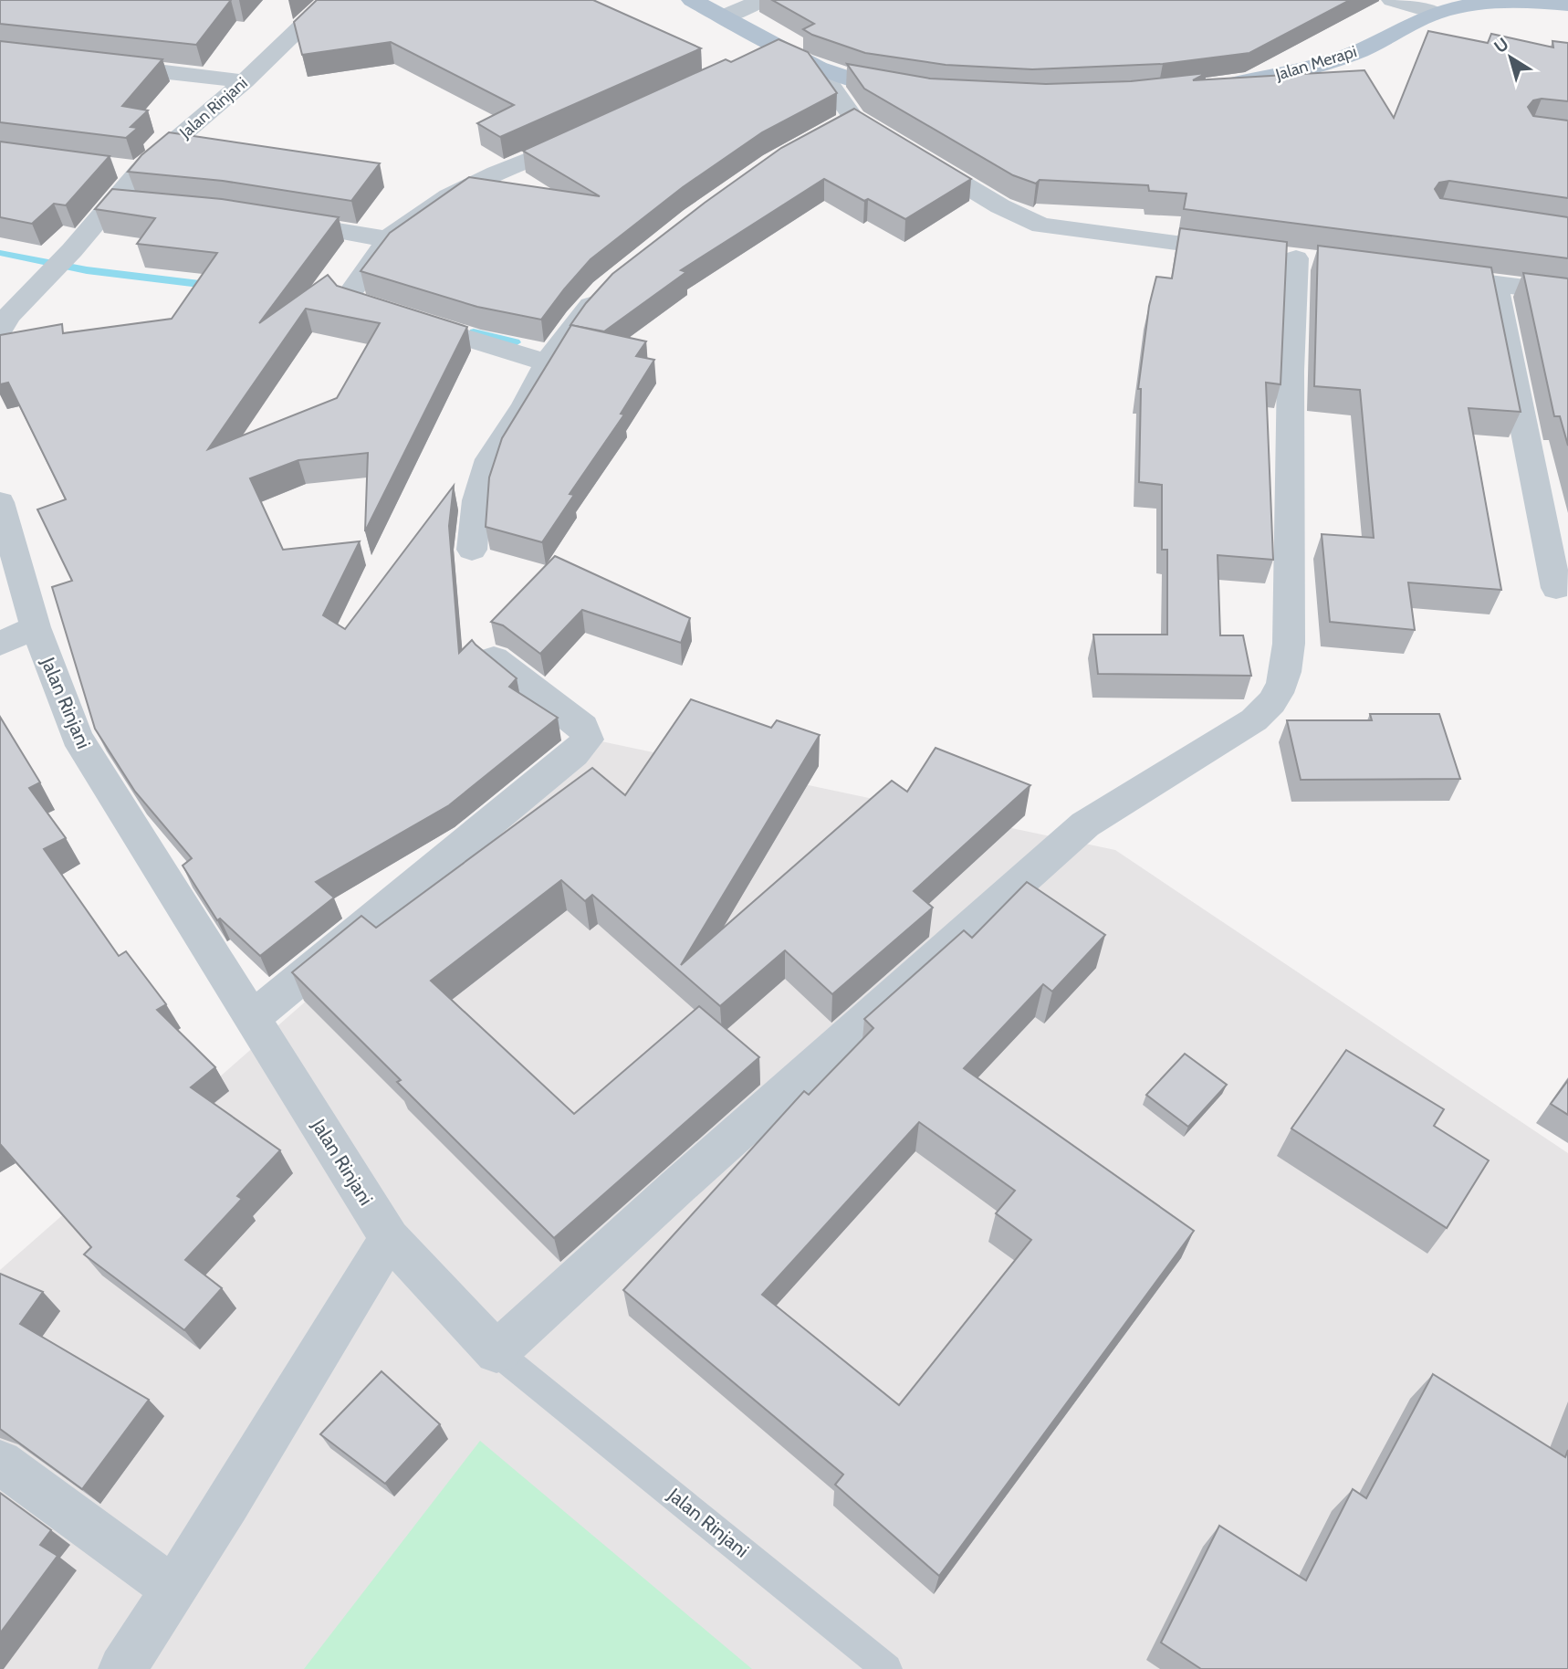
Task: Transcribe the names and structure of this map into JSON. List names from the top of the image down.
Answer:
{
  "streets": {
    "main road": ["Jalan Merapi"],
    "street": ["Jalan Rinjani"]
  },
  "north": "top left"
}
